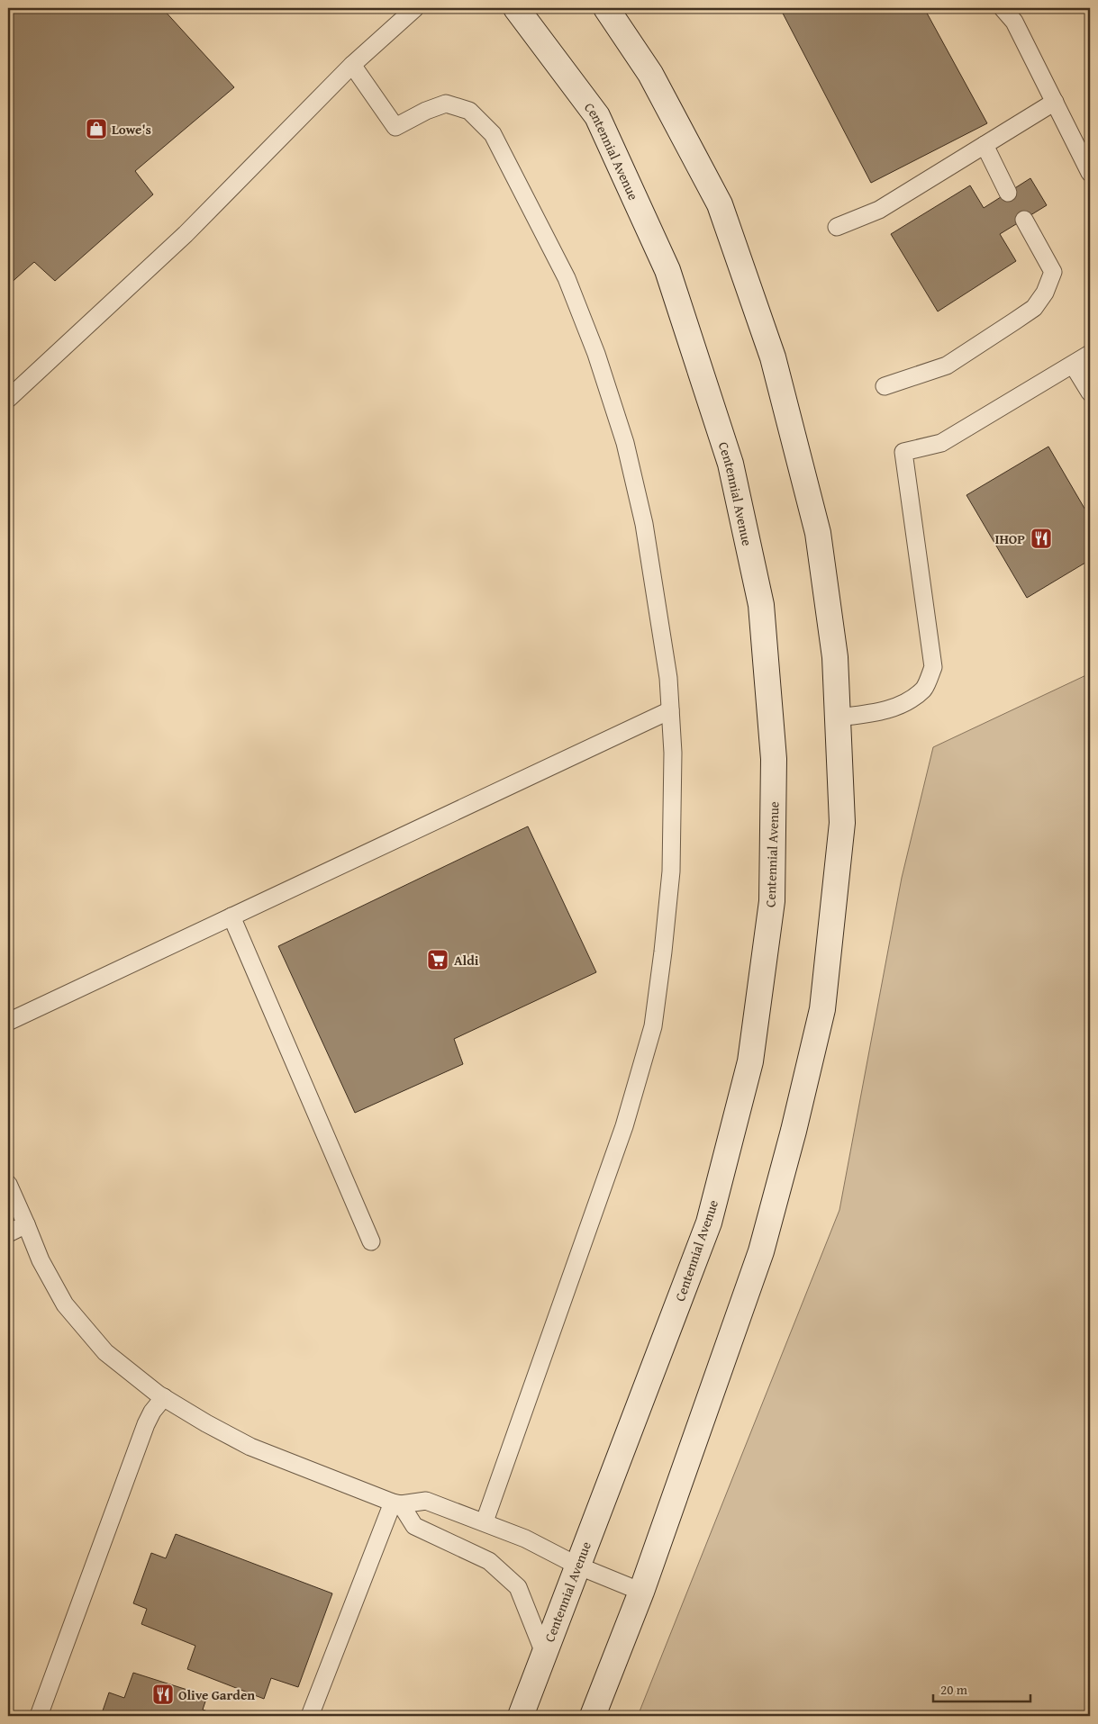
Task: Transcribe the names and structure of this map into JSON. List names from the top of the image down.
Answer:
{
  "streets": {
    "main road": ["Centennial Avenue"]
  },
  "places": {
    "shop": ["Lowe's"],
    "restaurant": ["IHOP", "Olive Garden"],
    "supermarket": ["Aldi"]
  },
  "scale_bar": "20 m"
}
